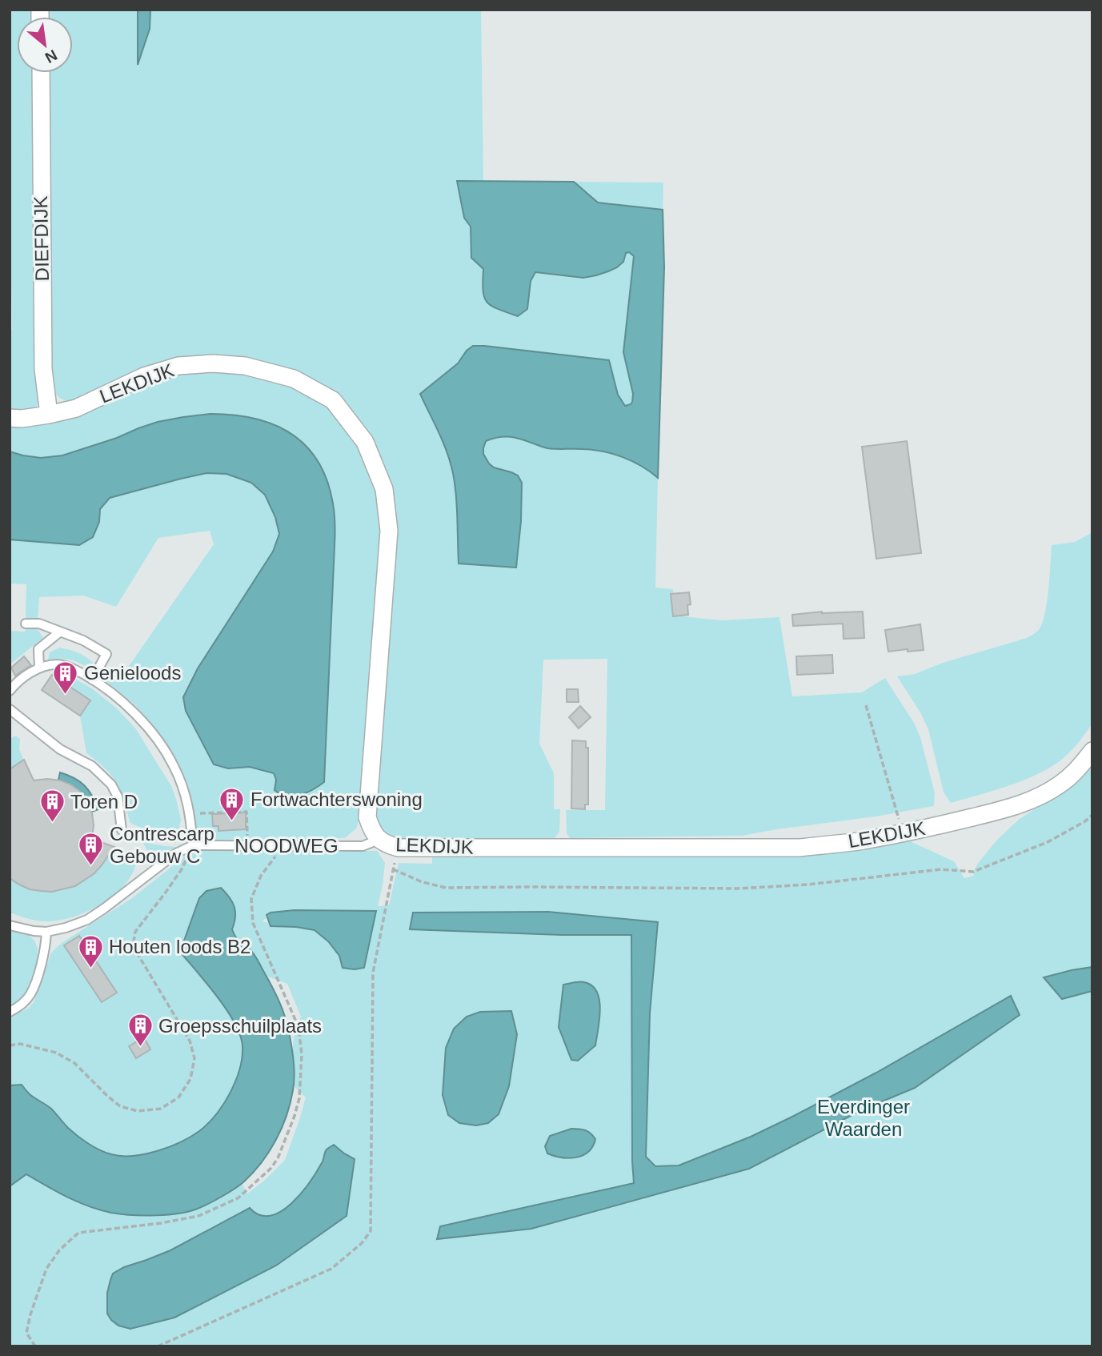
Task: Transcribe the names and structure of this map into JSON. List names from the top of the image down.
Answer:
{
  "streets": {
    "street": ["DIEFDIJK", "LEKDIJK"],
    "lane": ["NOODWEG"]
  },
  "crossings": [
    ["DIEFDIJK", "LEKDIJK"],
    ["LEKDIJK", "NOODWEG"]
  ],
  "parks": ["Everdinger Waarden"],
  "places": {
    "building": [
      "Genieloods",
      "Fortwachterswoning",
      "Toren D",
      "Contrescarp Gebouw C",
      "Houten loods B2",
      "Groepsschuilplaats"
    ]
  },
  "north": "bottom right"
}
